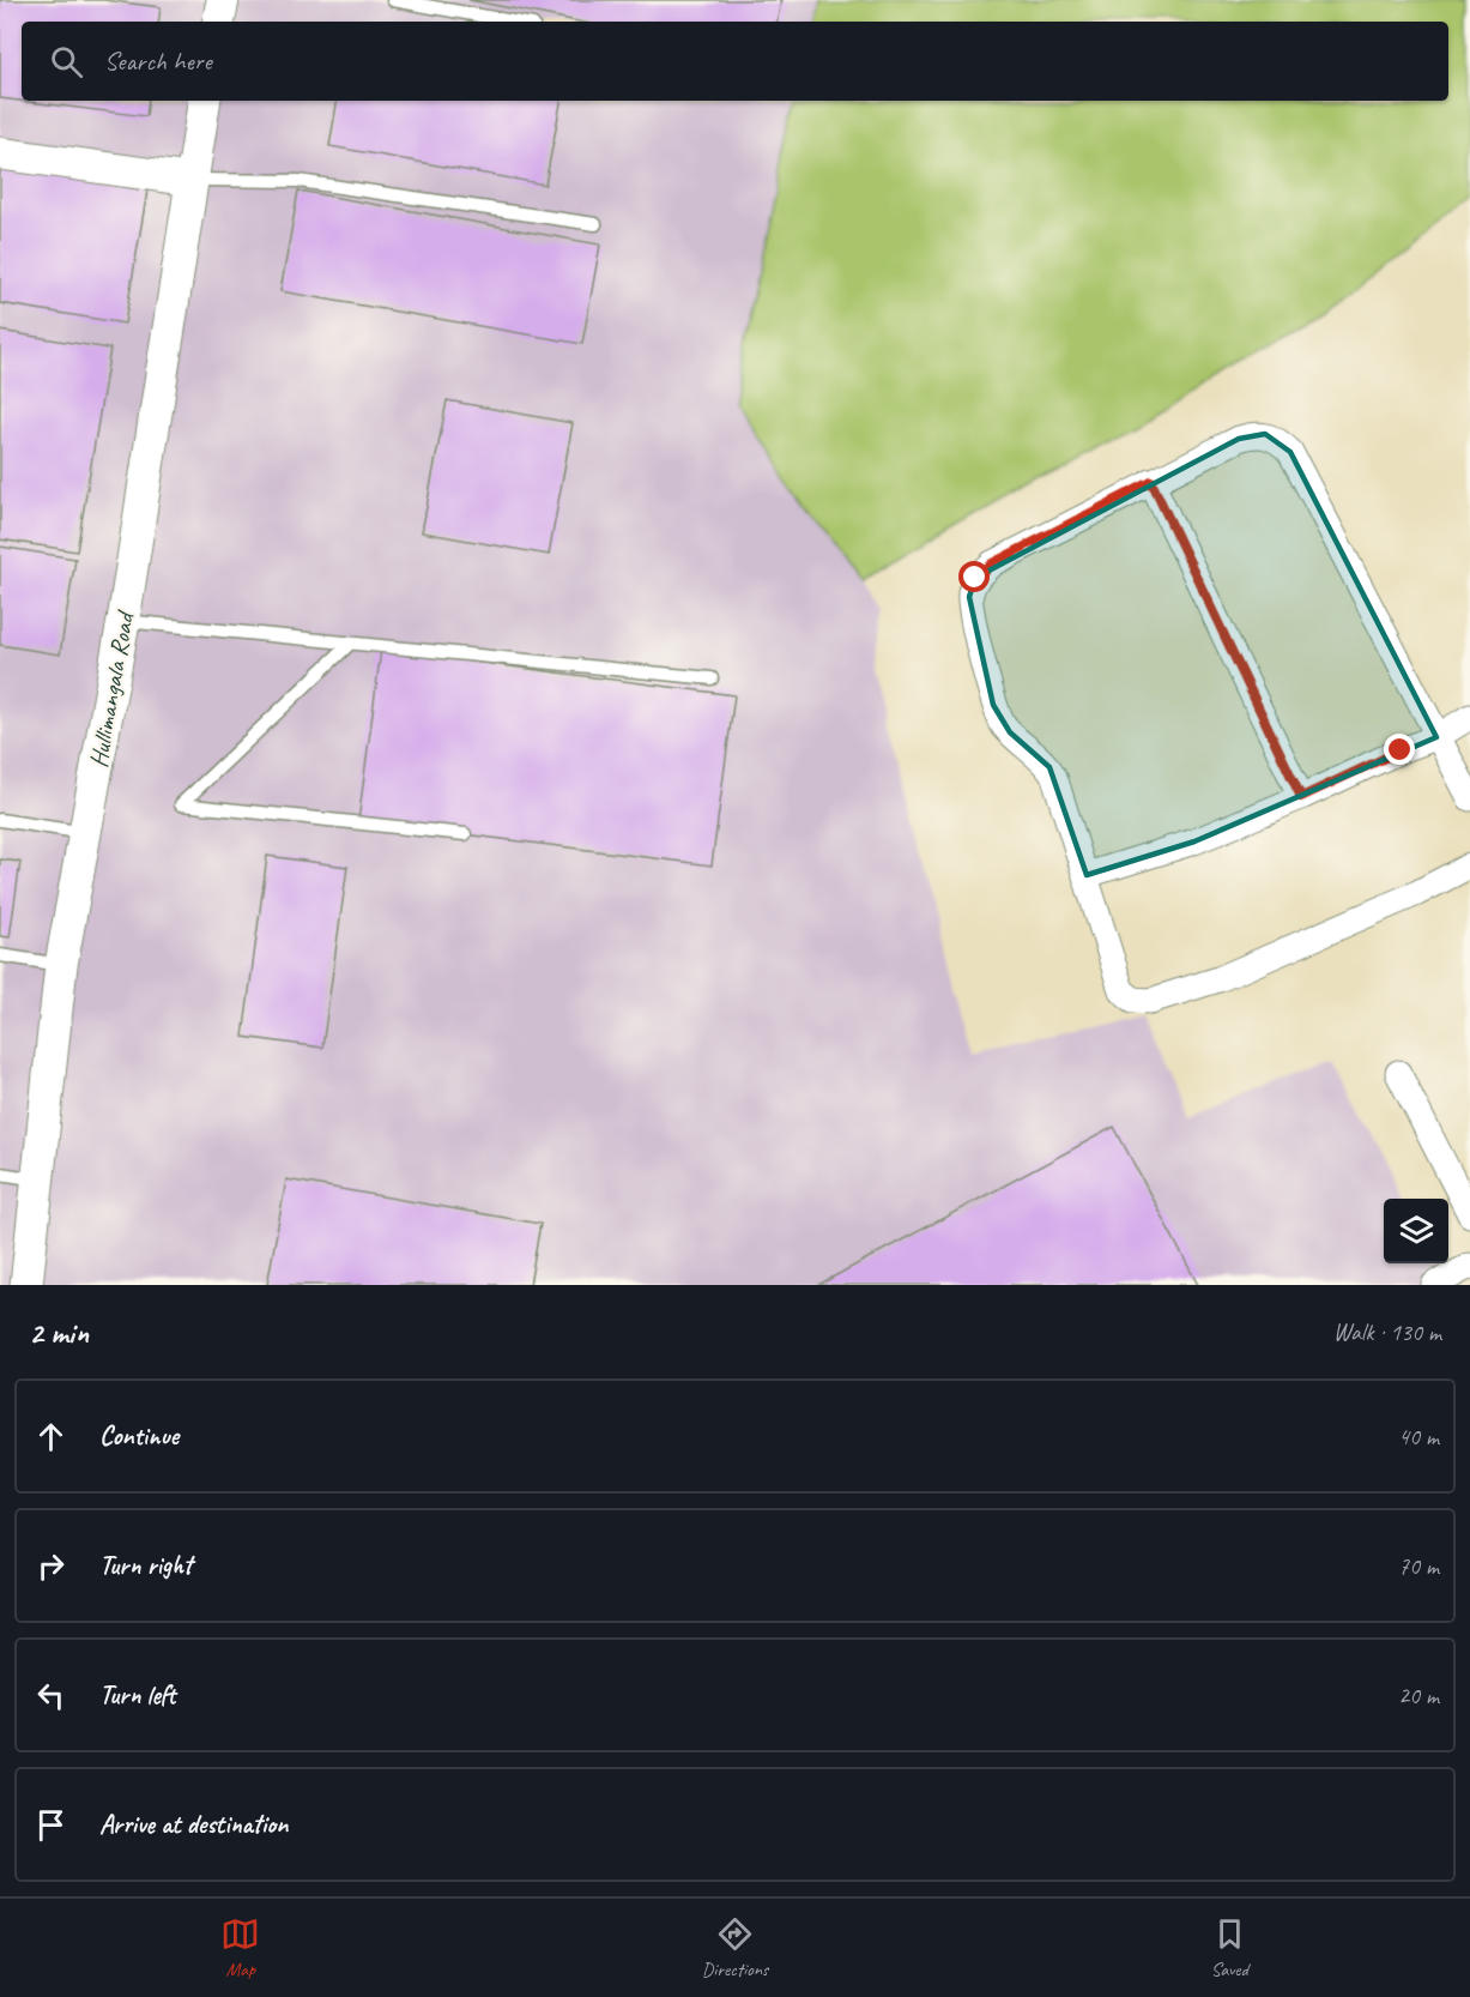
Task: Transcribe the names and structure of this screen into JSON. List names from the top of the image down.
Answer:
{
  "streets": {
    "street": ["Hullimangala Road"]
  },
  "page": {
    "search": "Search here",
    "heading": ["2 min", "Walk · 130 m"],
    "list": [
      ["Continue", "40 m"],
      ["Turn right", "70 m"],
      ["Turn left", "20 m"],
      "Arrive at destination"
    ],
    "nav": ["Map", "Directions", "Saved"]
  }
}
